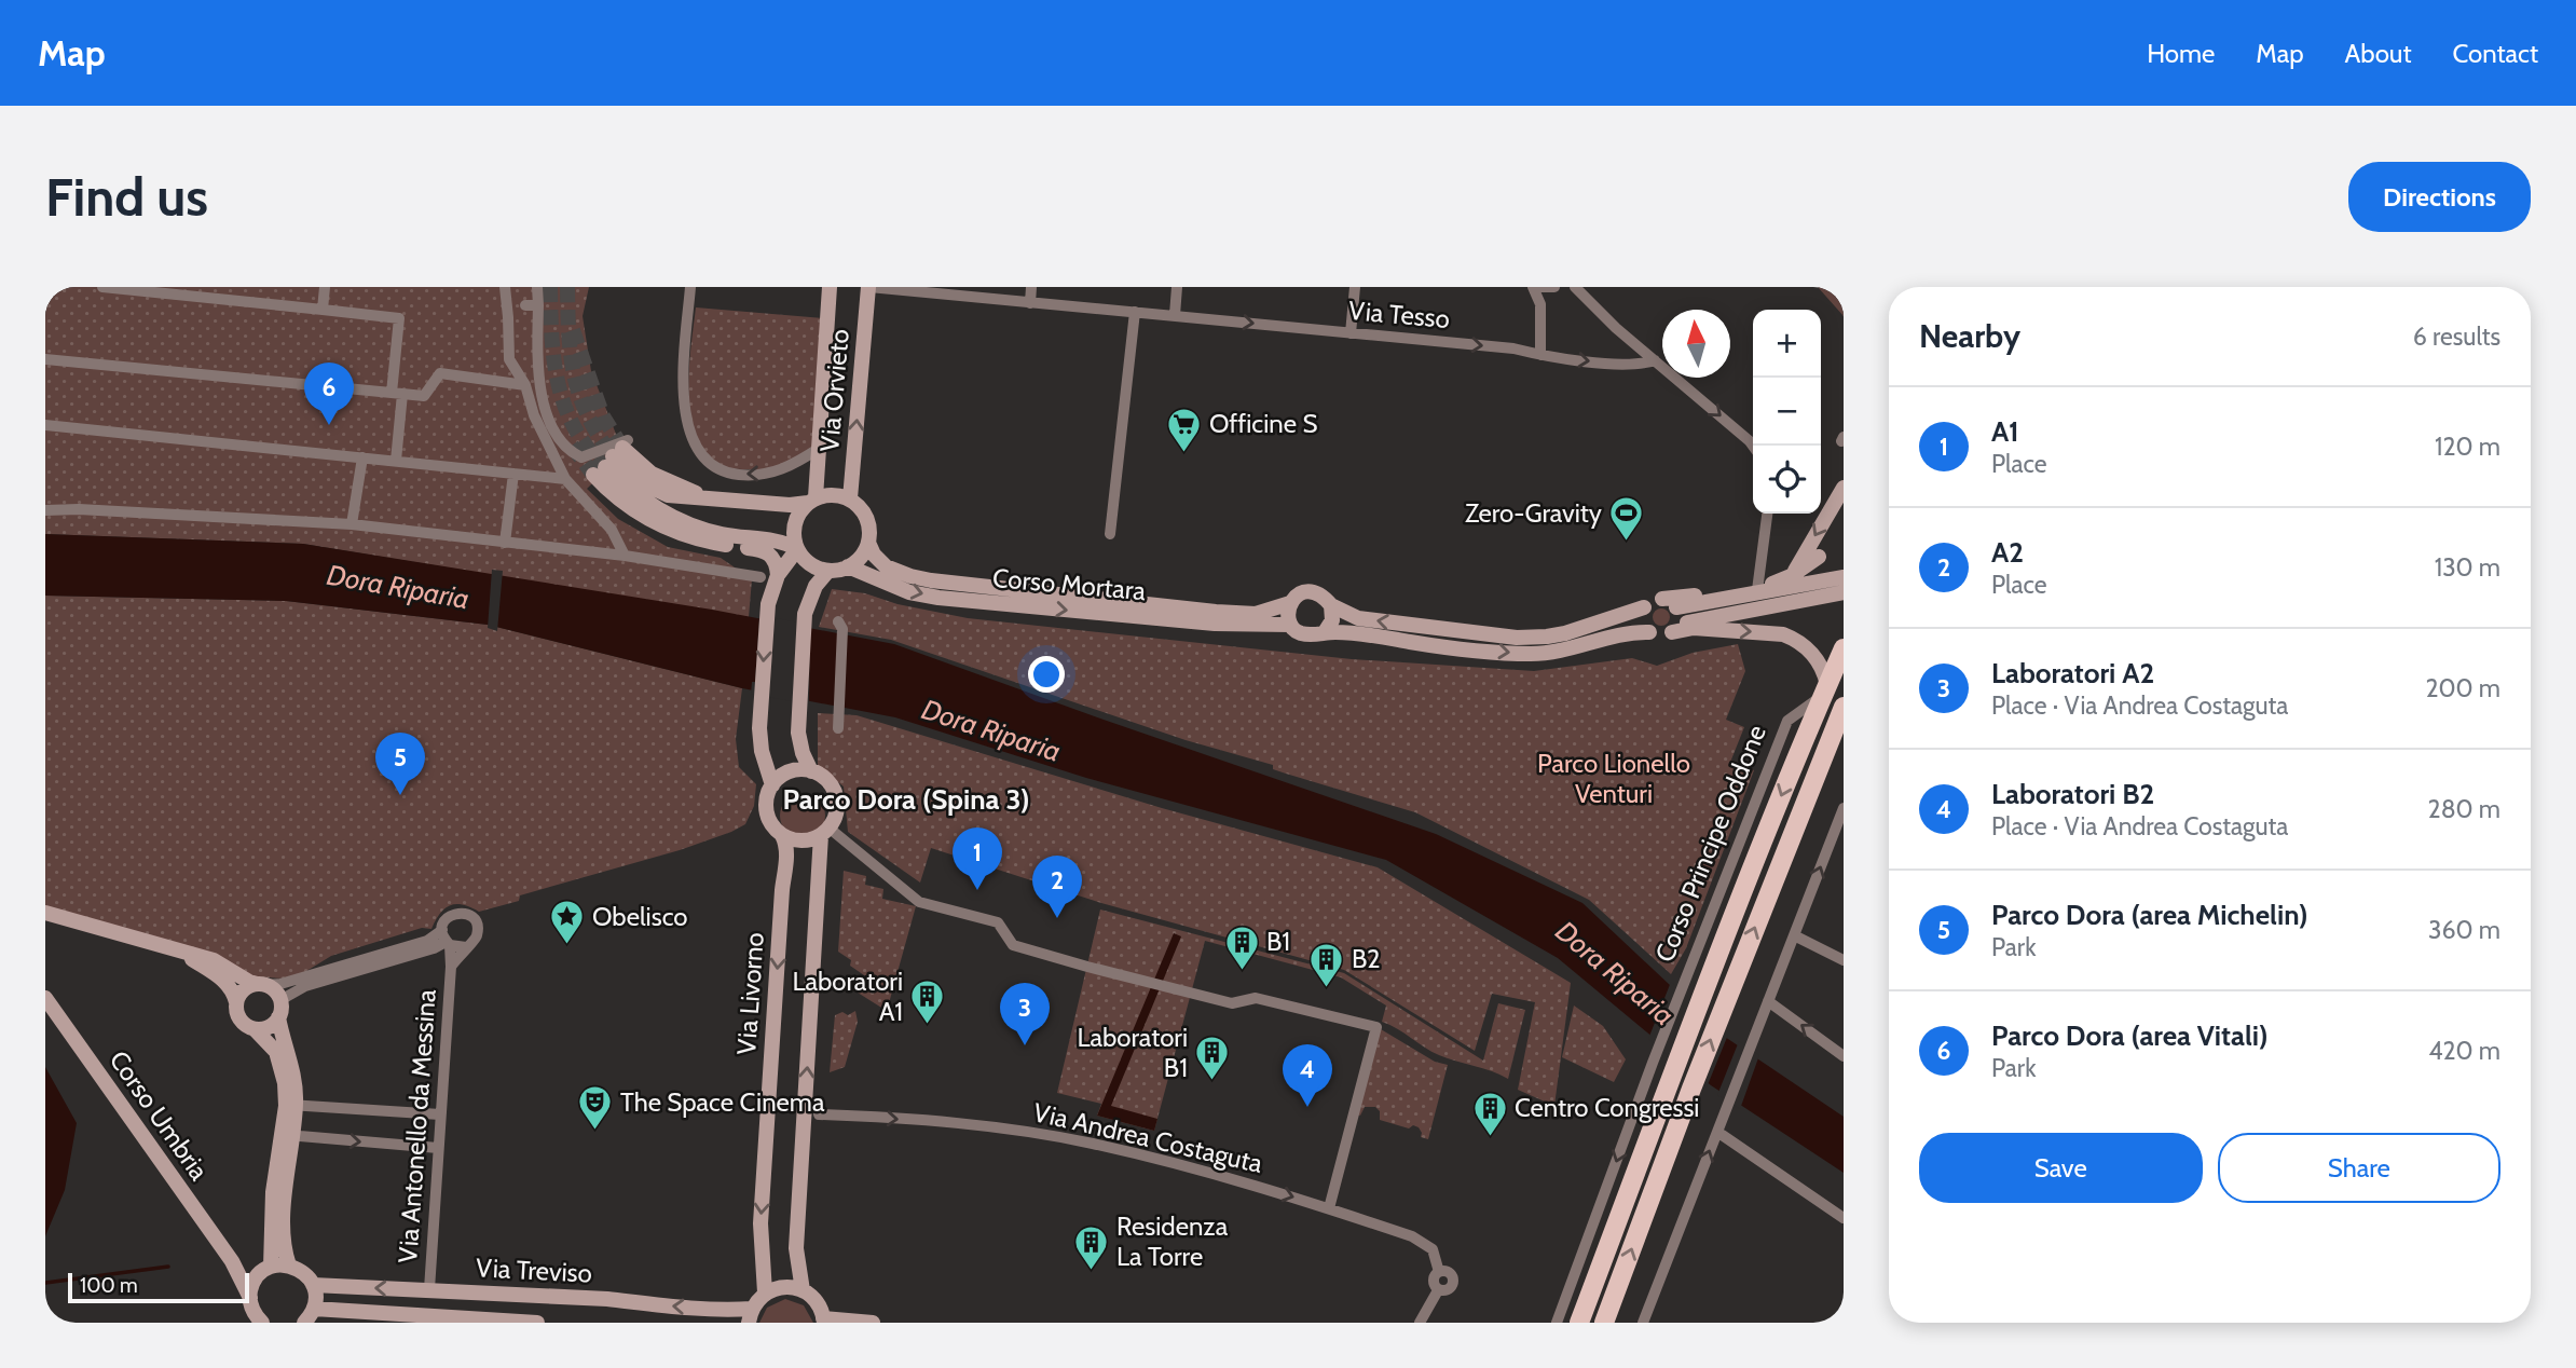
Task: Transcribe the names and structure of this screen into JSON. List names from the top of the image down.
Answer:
{
  "streets": {
    "main road": [
      "Via Orvieto",
      "Corso Mortara",
      "Corso Principe Oddone",
      "Via Livorno",
      "Corso Umbria",
      "Via Treviso"
    ],
    "street": ["Via Tesso", "Via Antonello da Messina", "Via Andrea Costaguta"]
  },
  "crossings": [
    ["Via Tesso", "Via Orvieto"],
    ["Via Tesso", "Corso Mortara"],
    ["Via Orvieto", "Corso Mortara"],
    ["Via Antonello da Messina", "Via Treviso"]
  ],
  "one_way": ["Via Tesso", "Corso Mortara", "Via Andrea Costaguta"],
  "districts": ["Parco Dora (Spina 3)"],
  "water": ["Dora Riparia"],
  "parks": ["Parco Lionello Venturi"],
  "places": {
    "supermarket": ["Officine S"],
    "sports": ["Zero-Gravity"],
    "place": ["Obelisco"],
    "building": [
      "B1",
      "B2",
      "Laboratori A1",
      "Laboratori B1",
      "Centro Congressi",
      "Residenza La Torre"
    ],
    "theatre": ["The Space Cinema"]
  },
  "scale_bar": "100 m",
  "north": "top",
  "page": {
    "header": "Map",
    "nav": [
      "Home",
      "Map",
      "About",
      "Contact"
    ],
    "buttons": [
      "Directions",
      ["Save", "Share"]
    ],
    "title": "Find us",
    "heading": ["Nearby", "6 results"],
    "map_buttons": ["+", "−"],
    "pins": [
      "6",
      "5",
      "1",
      "2",
      "3",
      "4"
    ],
    "list": [
      {
        "mark": "1",
        "name": "A1",
        "note": "Place",
        "value": "120 m"
      },
      {
        "mark": "2",
        "name": "A2",
        "note": "Place",
        "value": "130 m"
      },
      {
        "mark": "3",
        "name": "Laboratori A2",
        "note": "Place · Via Andrea Costaguta",
        "value": "200 m"
      },
      {
        "mark": "4",
        "name": "Laboratori B2",
        "note": "Place · Via Andrea Costaguta",
        "value": "280 m"
      },
      {
        "mark": "5",
        "name": "Parco Dora (area Michelin)",
        "note": "Park",
        "value": "360 m"
      },
      {
        "mark": "6",
        "name": "Parco Dora (area Vitali)",
        "note": "Park",
        "value": "420 m"
      }
    ],
    "scale": "100 m"
  }
}
